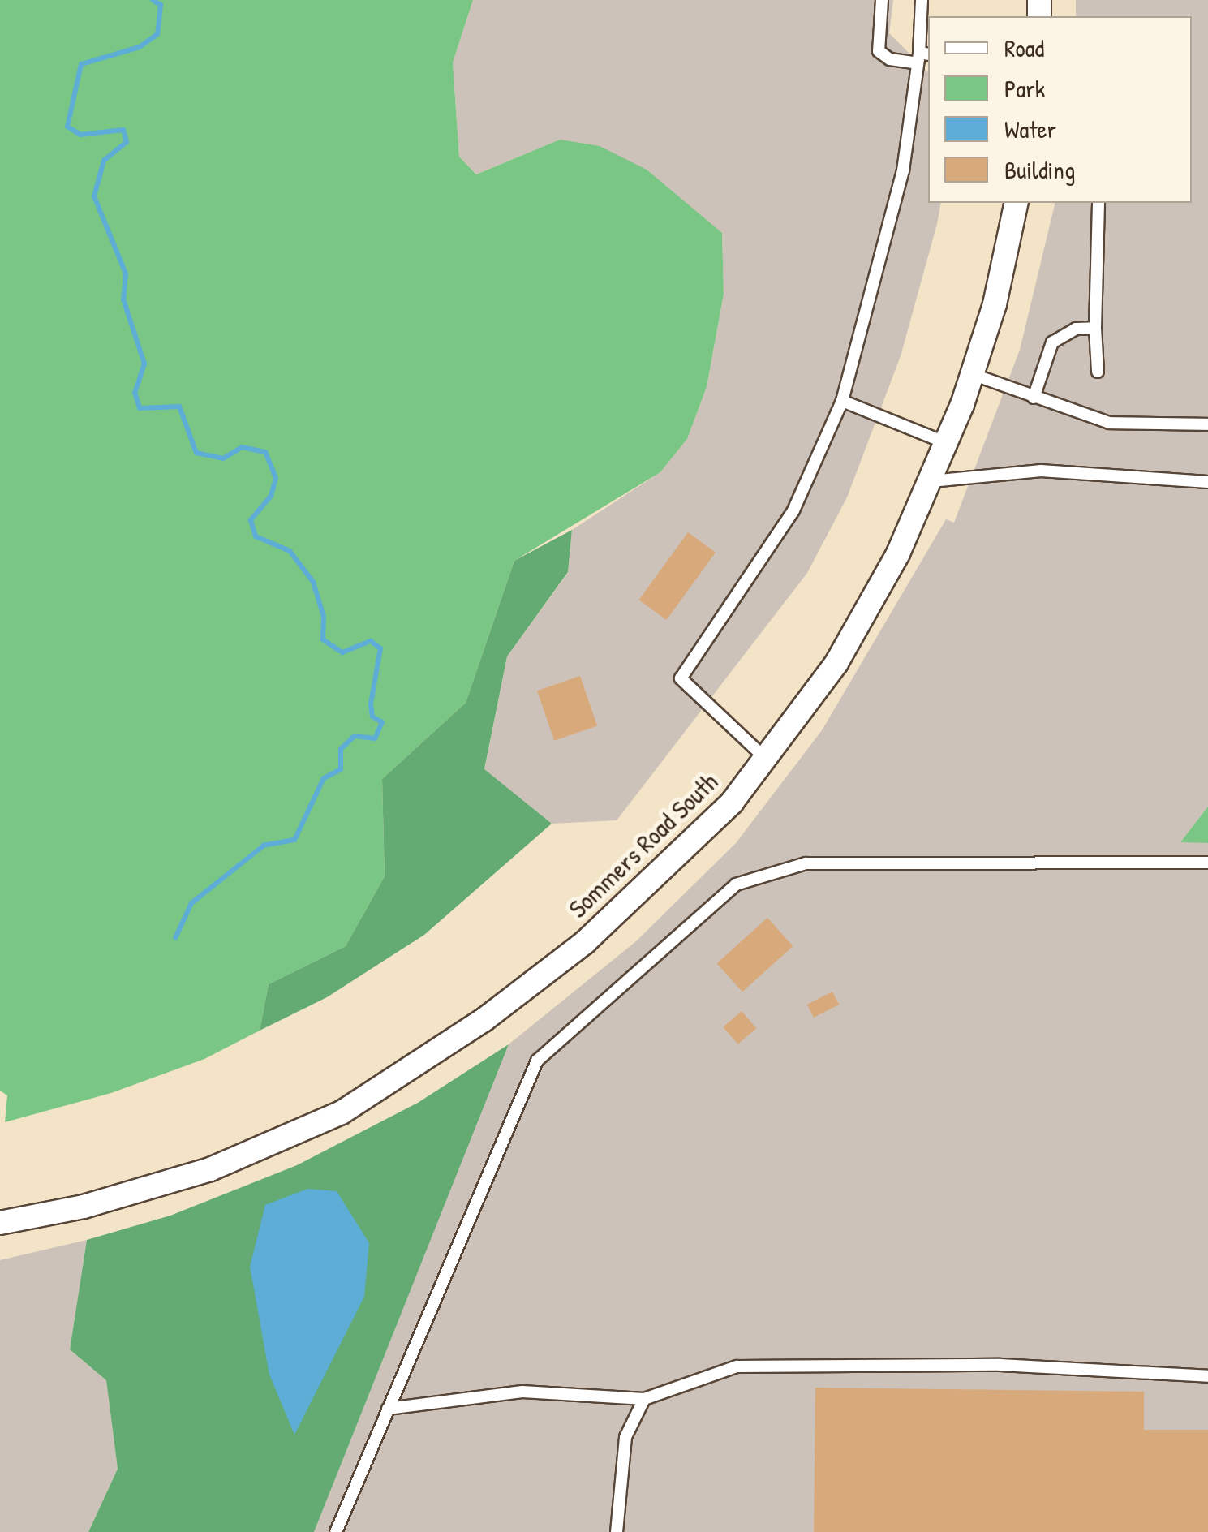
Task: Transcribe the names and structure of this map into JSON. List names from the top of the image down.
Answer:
{
  "streets": {
    "street": ["Sommers Road South"]
  },
  "legend": [
    "Road",
    "Park",
    "Water",
    "Building"
  ]
}
